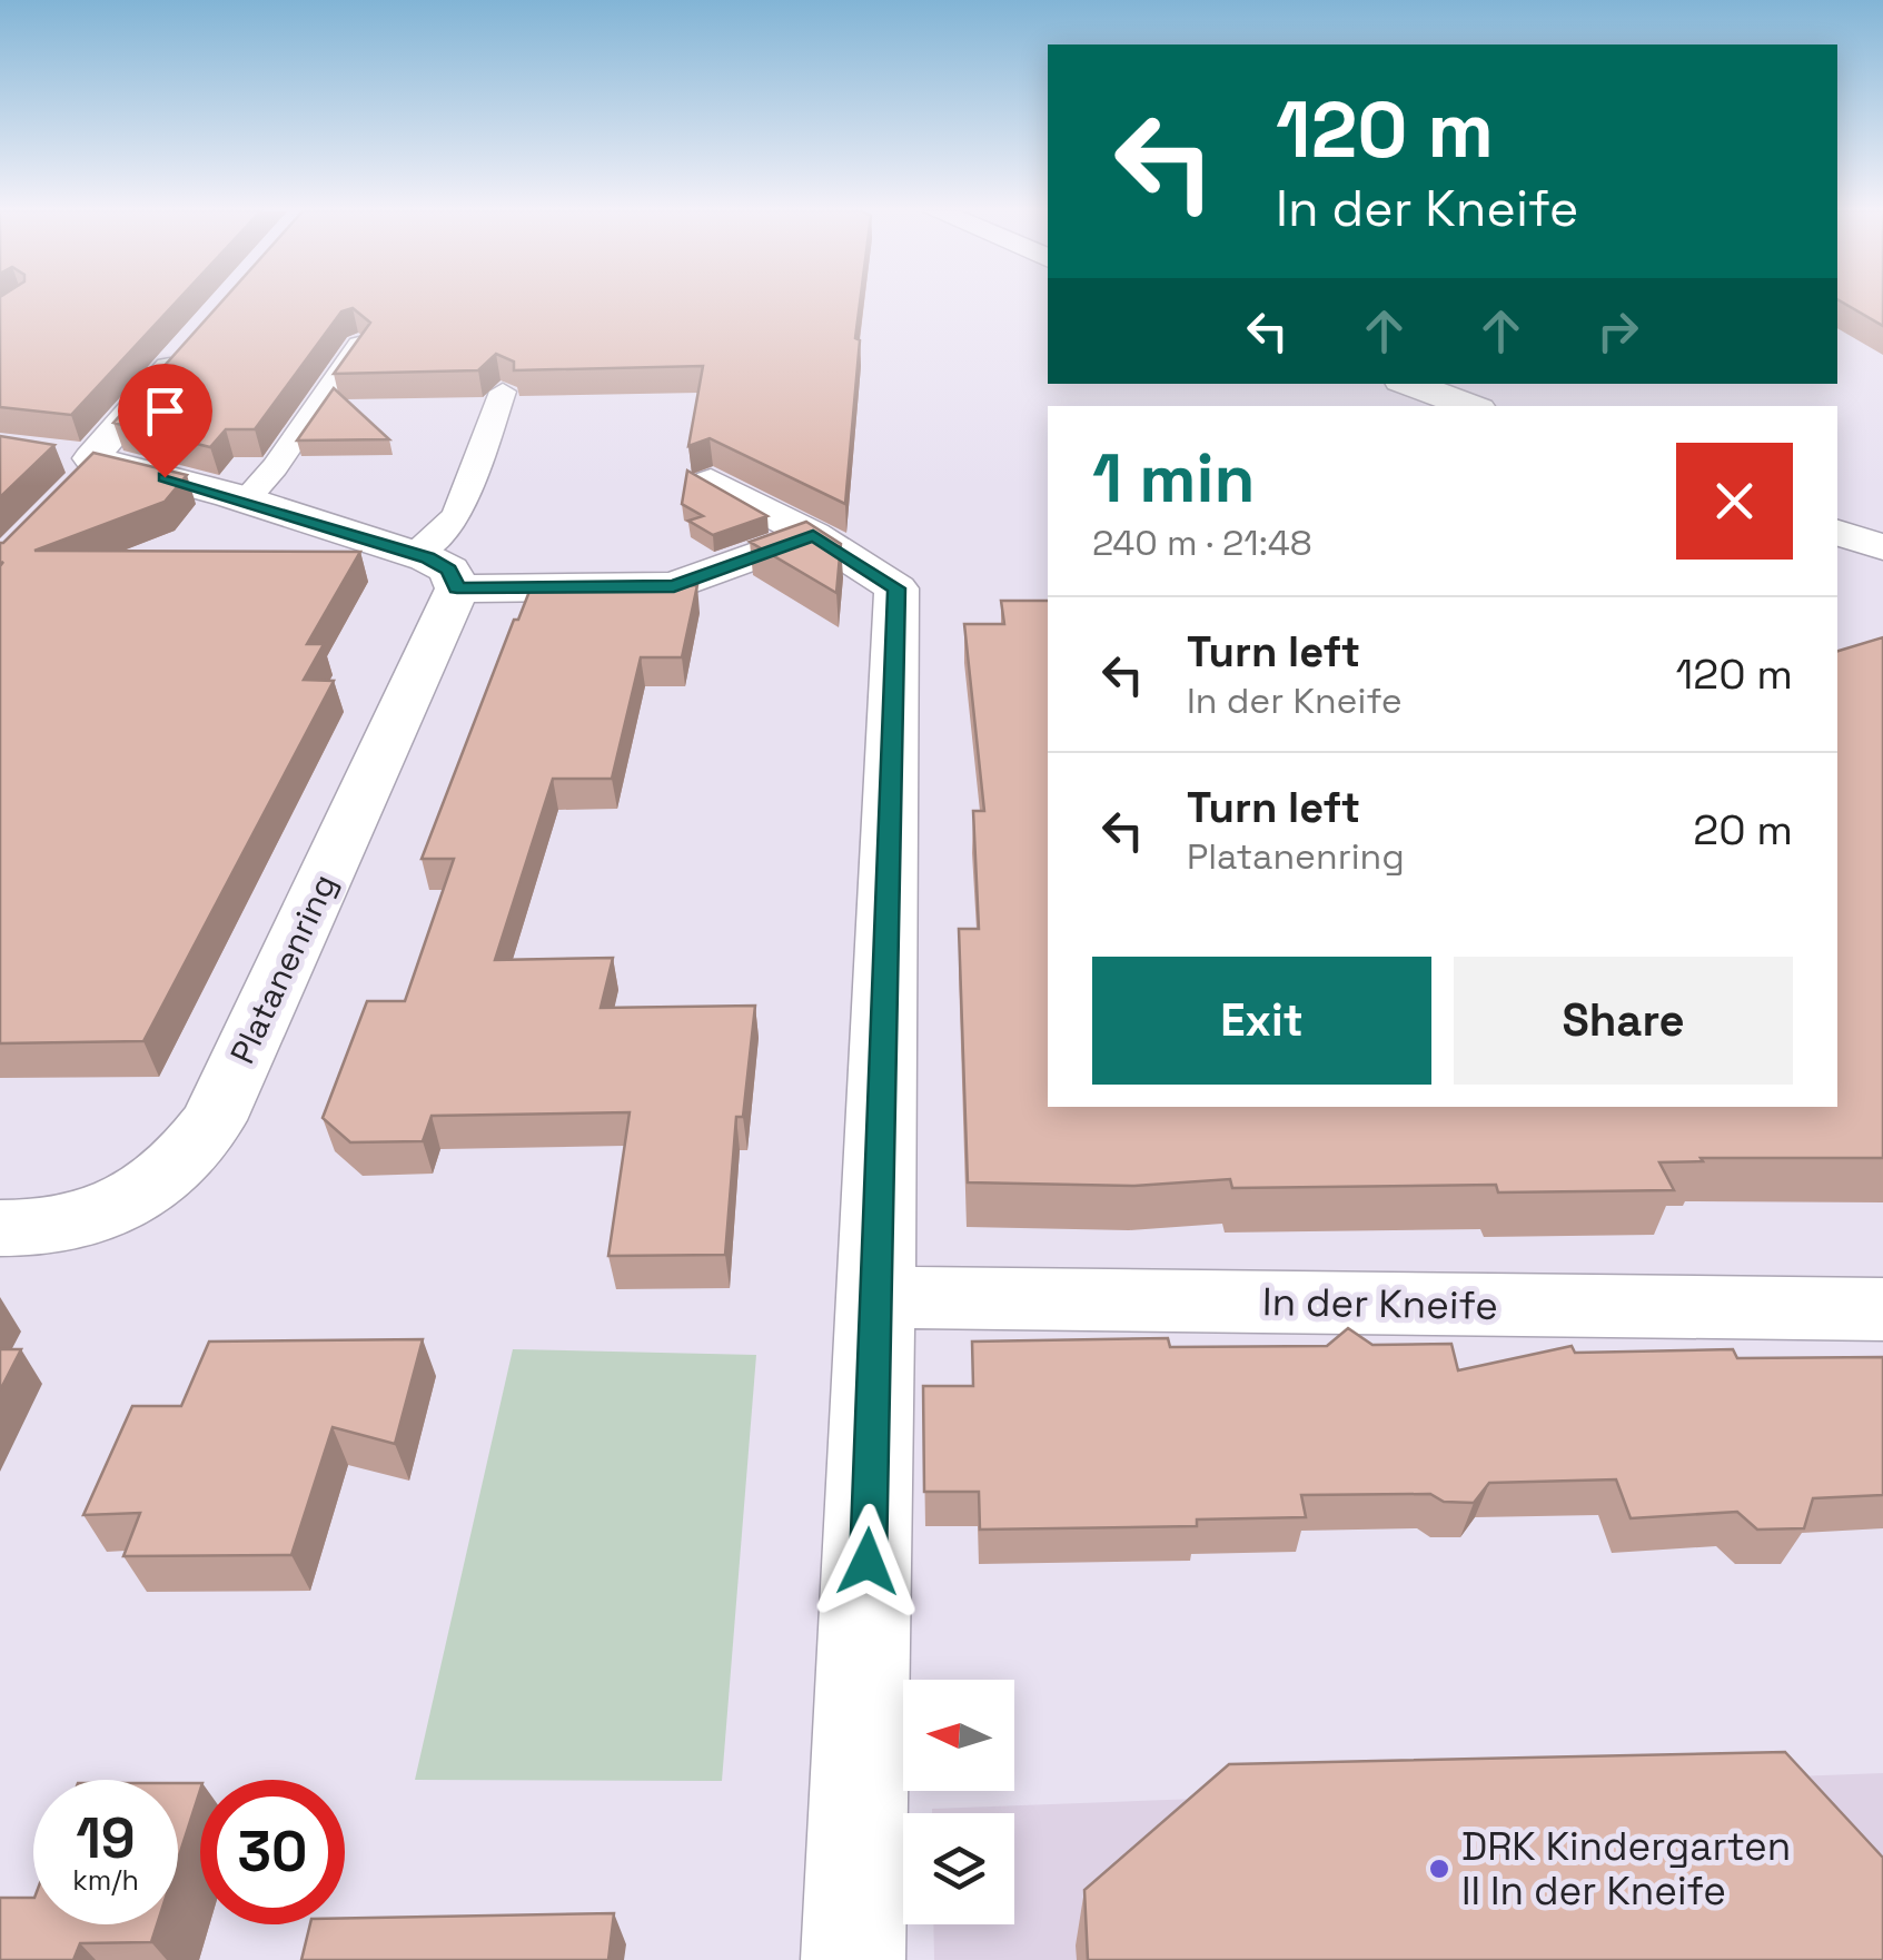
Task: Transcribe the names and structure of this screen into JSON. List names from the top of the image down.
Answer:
{
  "streets": {
    "street": ["Platanenring", "In der Kneife"]
  },
  "places": ["DRK Kindergarten II In der Kneife"],
  "north": "left",
  "page": {
    "turn": ["120 m", "In der Kneife"],
    "heading": ["1 min", "240 m · 21:48"],
    "list": [
      {
        "name": "Turn left",
        "note": "In der Kneife",
        "value": "120 m"
      },
      {
        "name": "Turn left",
        "note": "Platanenring",
        "value": "20 m"
      }
    ],
    "buttons": ["Exit", "Share"],
    "speed": "19 km/h",
    "limit": "30"
  }
}
